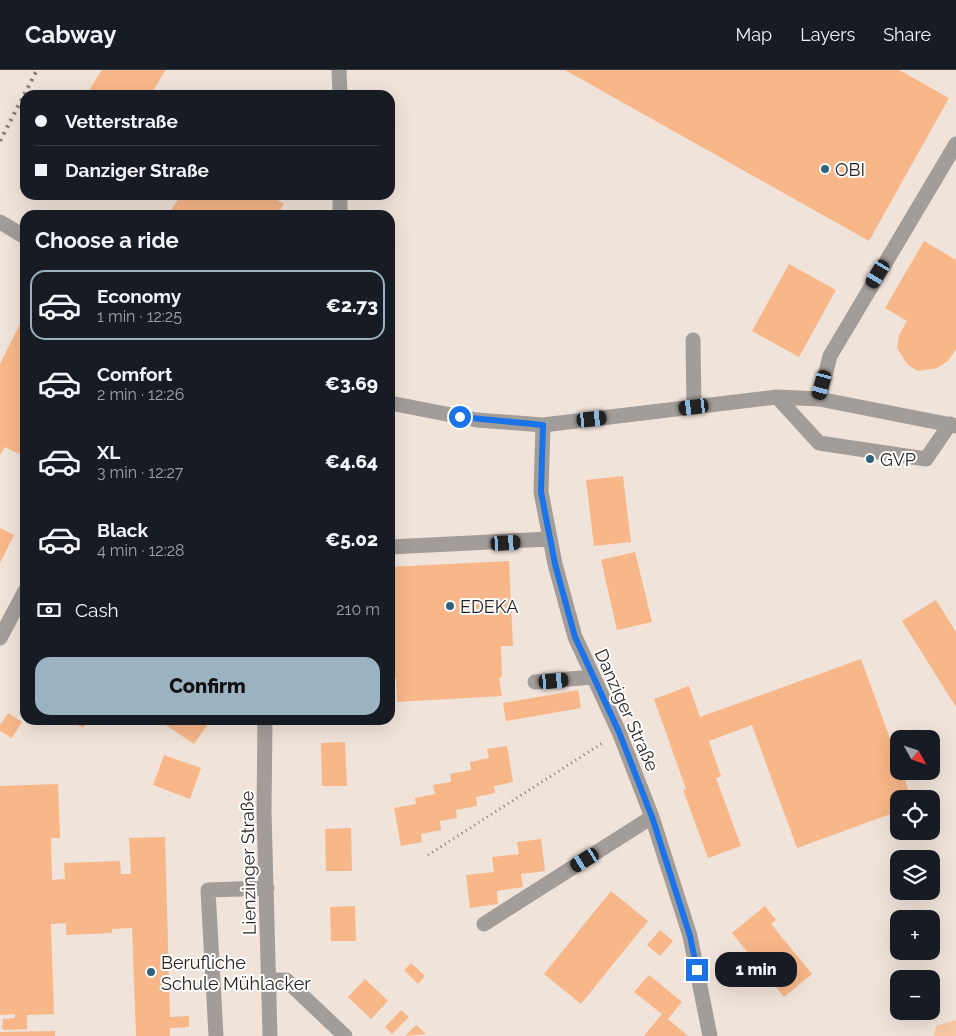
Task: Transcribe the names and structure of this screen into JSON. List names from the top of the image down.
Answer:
{
  "streets": {
    "street": ["Danziger Straße", "Lienzinger Straße"]
  },
  "places": [
    "OBI",
    "GVP",
    "EDEKA",
    "Berufliche Schule Mühlacker"
  ],
  "north": "bottom right",
  "page": {
    "header": "Cabway",
    "nav": ["Map", "Layers", "Share"],
    "banner": ["Vetterstraße", "Danziger Straße"],
    "heading": "Choose a ride",
    "list": [
      {
        "name": "Economy",
        "note": "1 min · 12:25",
        "value": "€2.73"
      },
      {
        "name": "Comfort",
        "note": "2 min · 12:26",
        "value": "€3.69"
      },
      {
        "name": "XL",
        "note": "3 min · 12:27",
        "value": "€4.64"
      },
      {
        "name": "Black",
        "note": "4 min · 12:28",
        "value": "€5.02"
      }
    ],
    "pay": ["Cash", "210 m"],
    "buttons": "Confirm",
    "map_buttons": ["+", "−"],
    "bubble": "1 min"
  }
}
